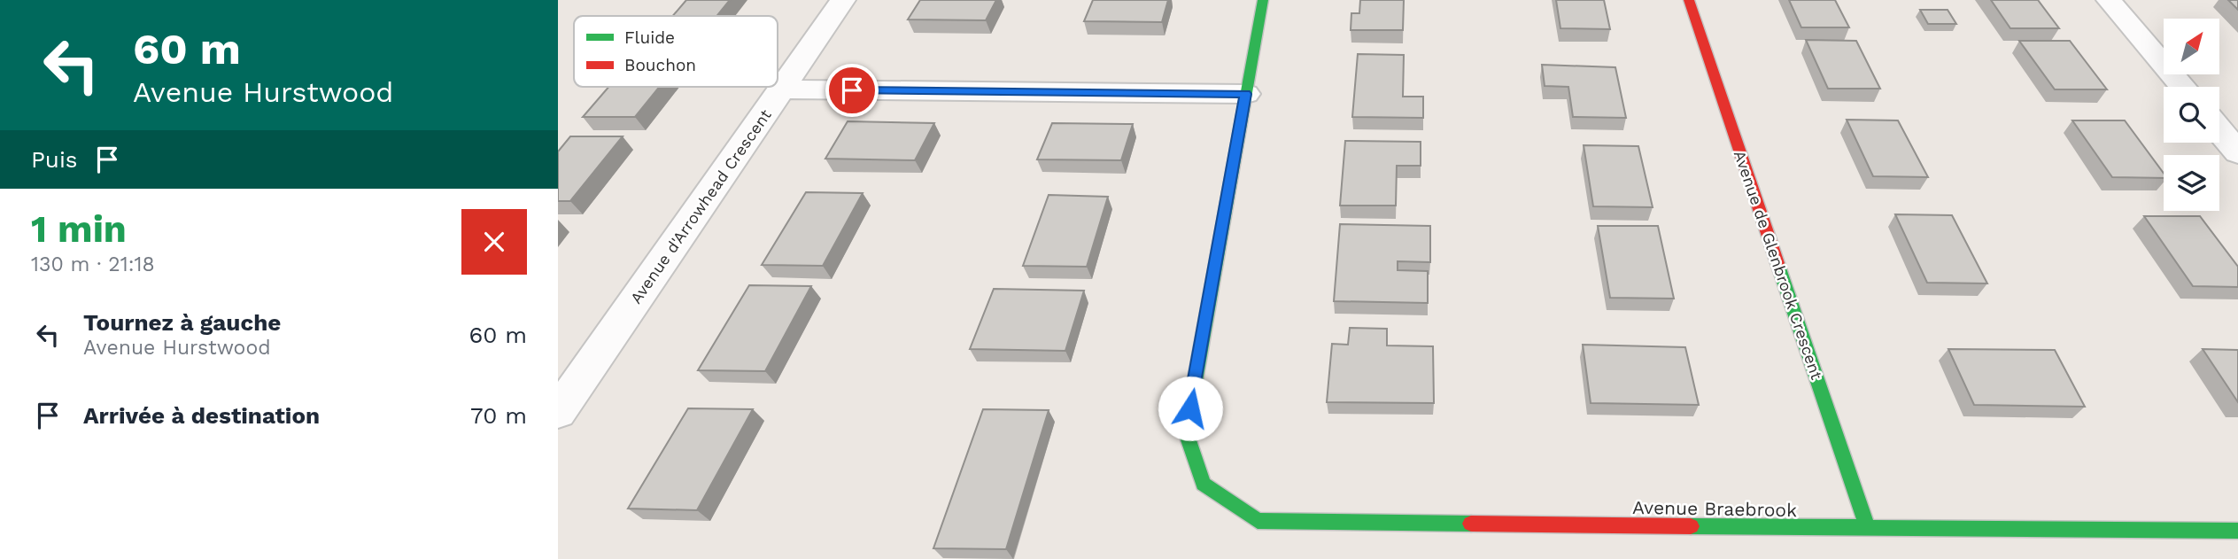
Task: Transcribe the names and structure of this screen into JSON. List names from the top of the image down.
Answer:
{
  "streets": {
    "street": ["Avenue d'Arrowhead Crescent", "Avenue de Glenbrook Crescent", "Avenue Braebrook"]
  },
  "crossings": [
    ["Avenue de Glenbrook Crescent", "Avenue Braebrook"]
  ],
  "legend": ["Fluide", "Bouchon"],
  "north": "top right",
  "page": {
    "turn": ["60 m", "Avenue Hurstwood"],
    "then": "Puis",
    "heading": ["1 min", "130 m · 21:18"],
    "list": [
      {
        "name": "Tournez à gauche",
        "note": "Avenue Hurstwood",
        "value": "60 m"
      },
      {
        "name": "Arrivée à destination",
        "value": "70 m"
      }
    ]
  }
}
